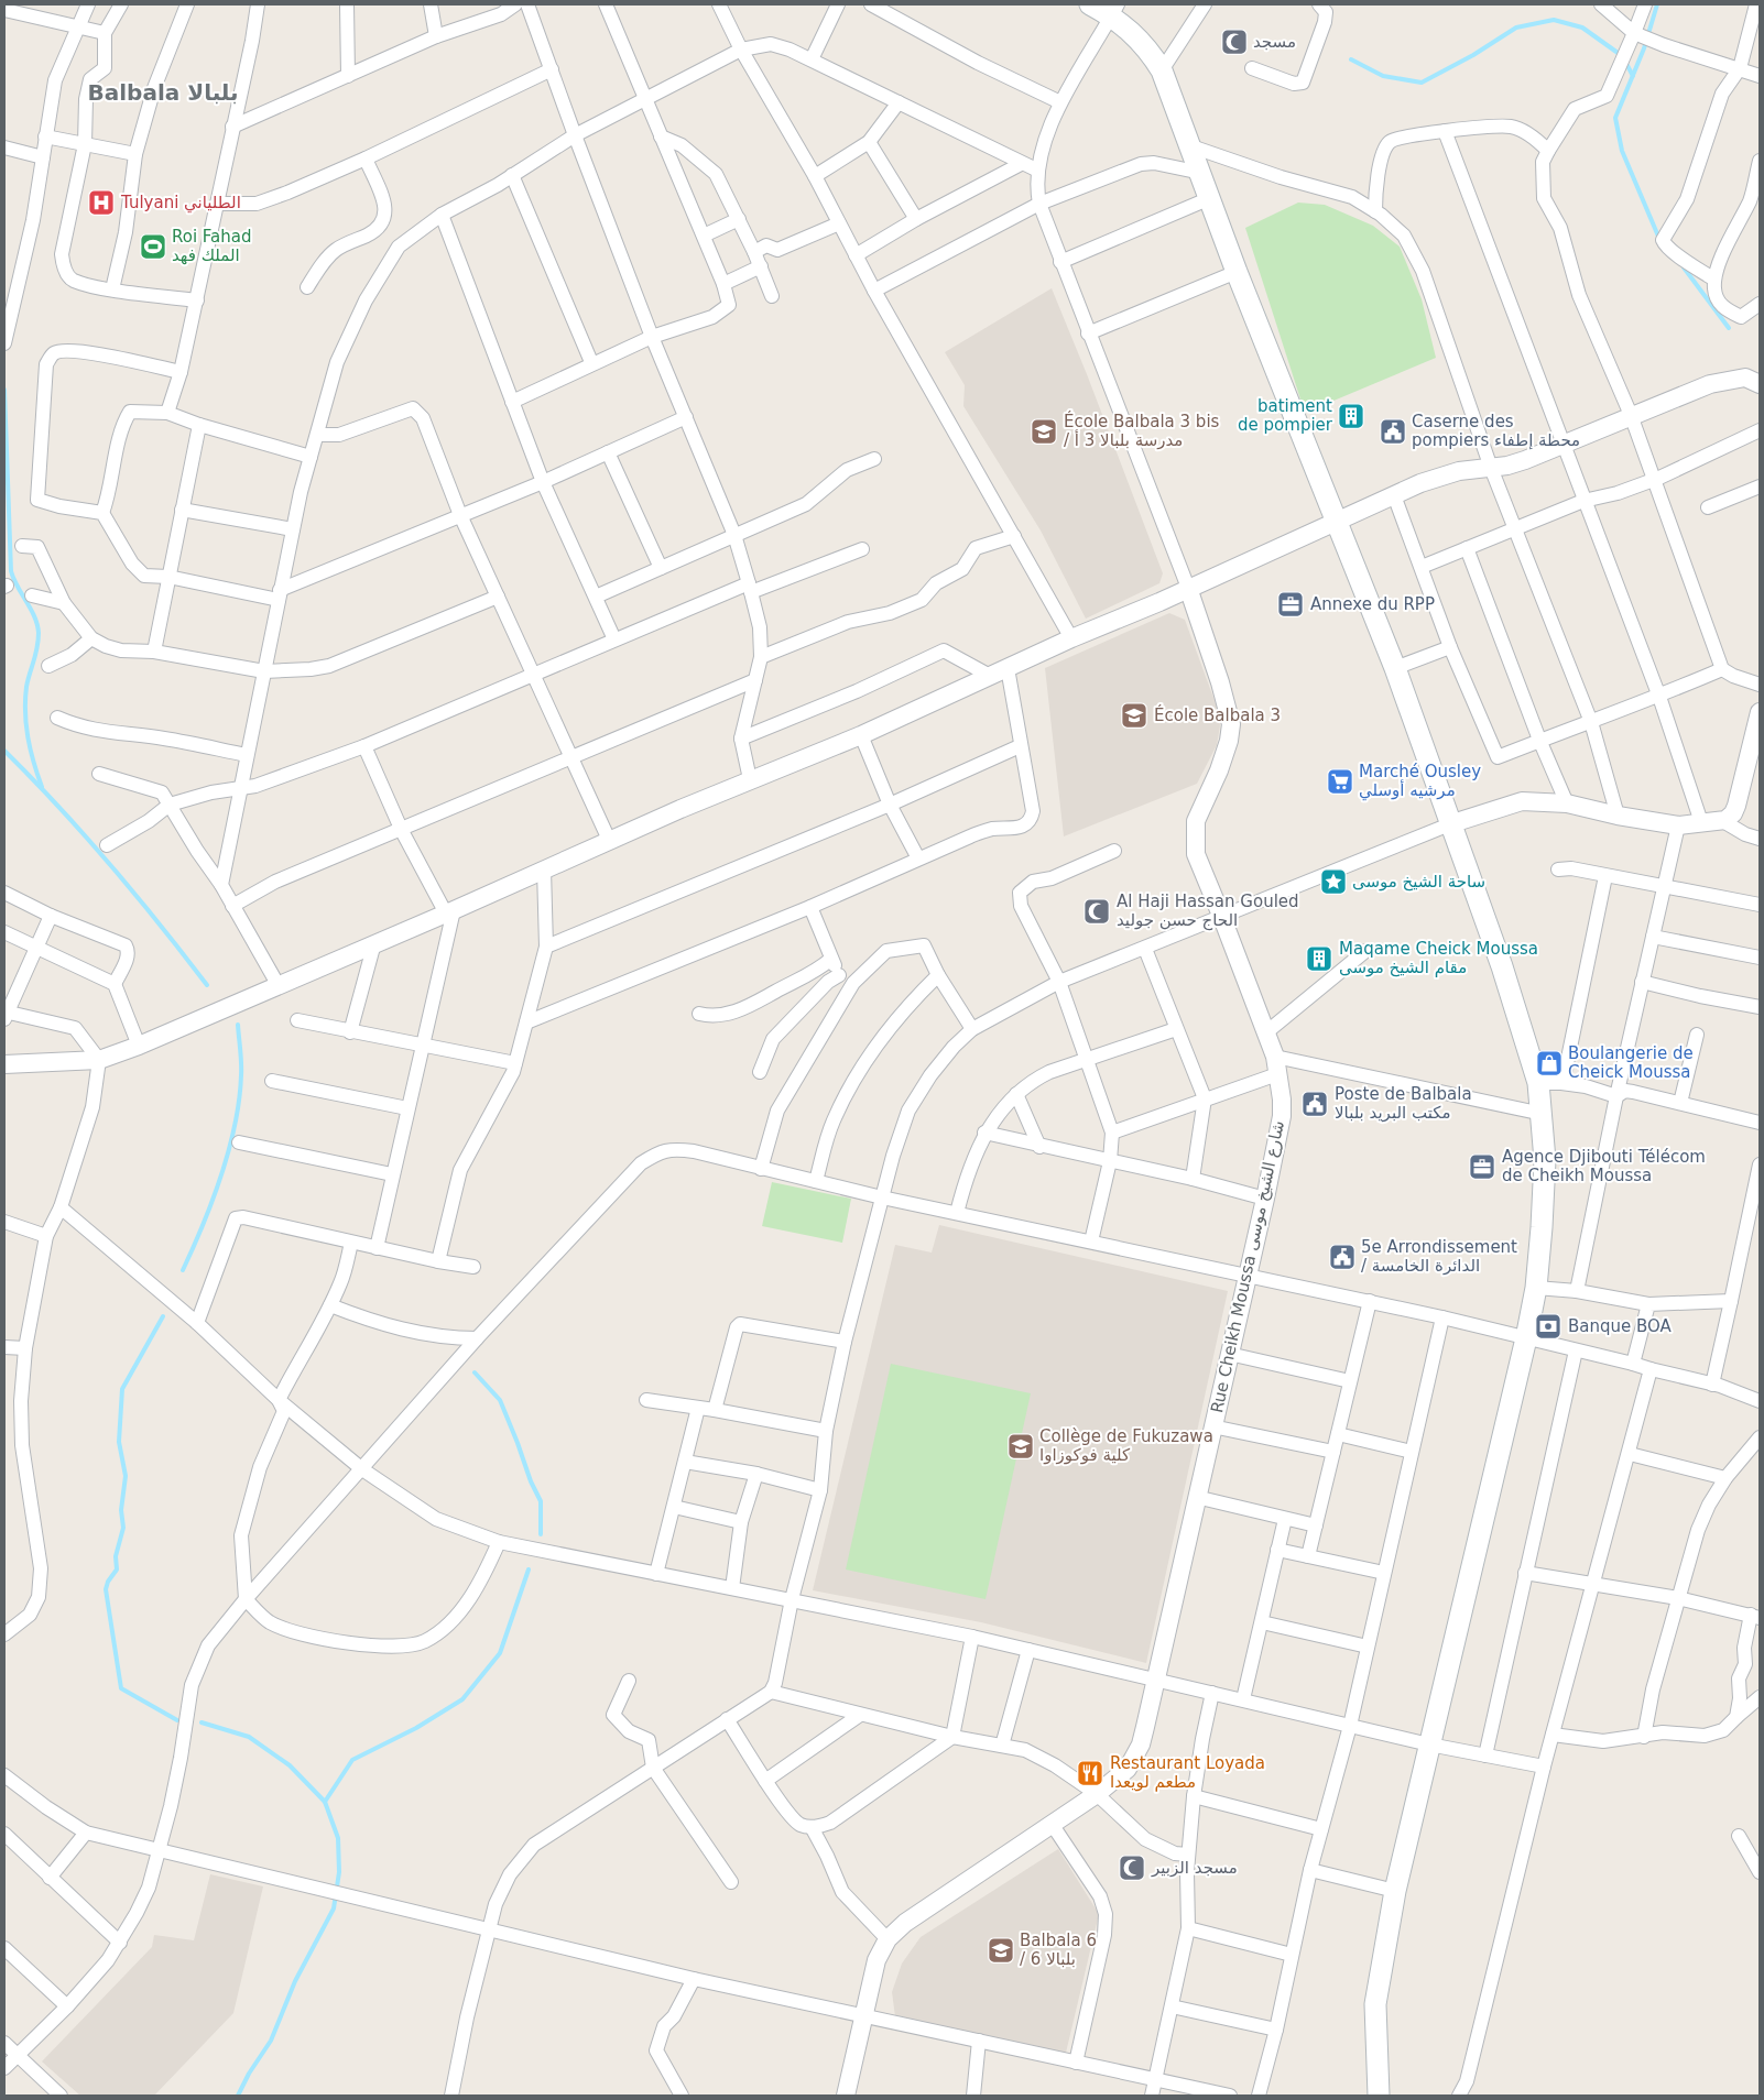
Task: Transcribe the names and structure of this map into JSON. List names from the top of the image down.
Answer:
{
  "streets": {
    "street": ["Rue Cheikh Moussa شارع الشيخ موسى"]
  },
  "districts": ["Balbala بلبالا"],
  "places": {
    "mosque": ["مسجد", "Al Haji Hassan Gouled الحاج حسن جوليد", "مسجد الزبير"],
    "hospital": ["Tulyani الطلياني"],
    "sports": ["Roi Fahad الملك فهد"],
    "building": ["batiment de pompier", "Maqame Cheick Moussa مقام الشيخ موسى"],
    "school or university": [
      "École Balbala 3 bis / مدرسة بلبالا 3 أ",
      "École Balbala 3",
      "Collège de Fukuzawa كلية فوكوزاوا",
      "Balbala 6 / بلبالا 6"
    ],
    "public building": ["Caserne des pompiers محطة إطفاء", "Poste de Balbala مكتب البريد بلبالا", "5e Arrondissement / الدائرة الخامسة"],
    "office": ["Annexe du RPP", "Agence Djibouti Télécom de Cheikh Moussa"],
    "supermarket": ["Marché Ousley مرشيه أوسلي"],
    "place": ["ساحة الشيخ موسى"],
    "shop": ["Boulangerie de Cheick Moussa"],
    "bank": ["Banque BOA"],
    "restaurant": ["Restaurant Loyada مطعم لويعدا"]
  }
}
